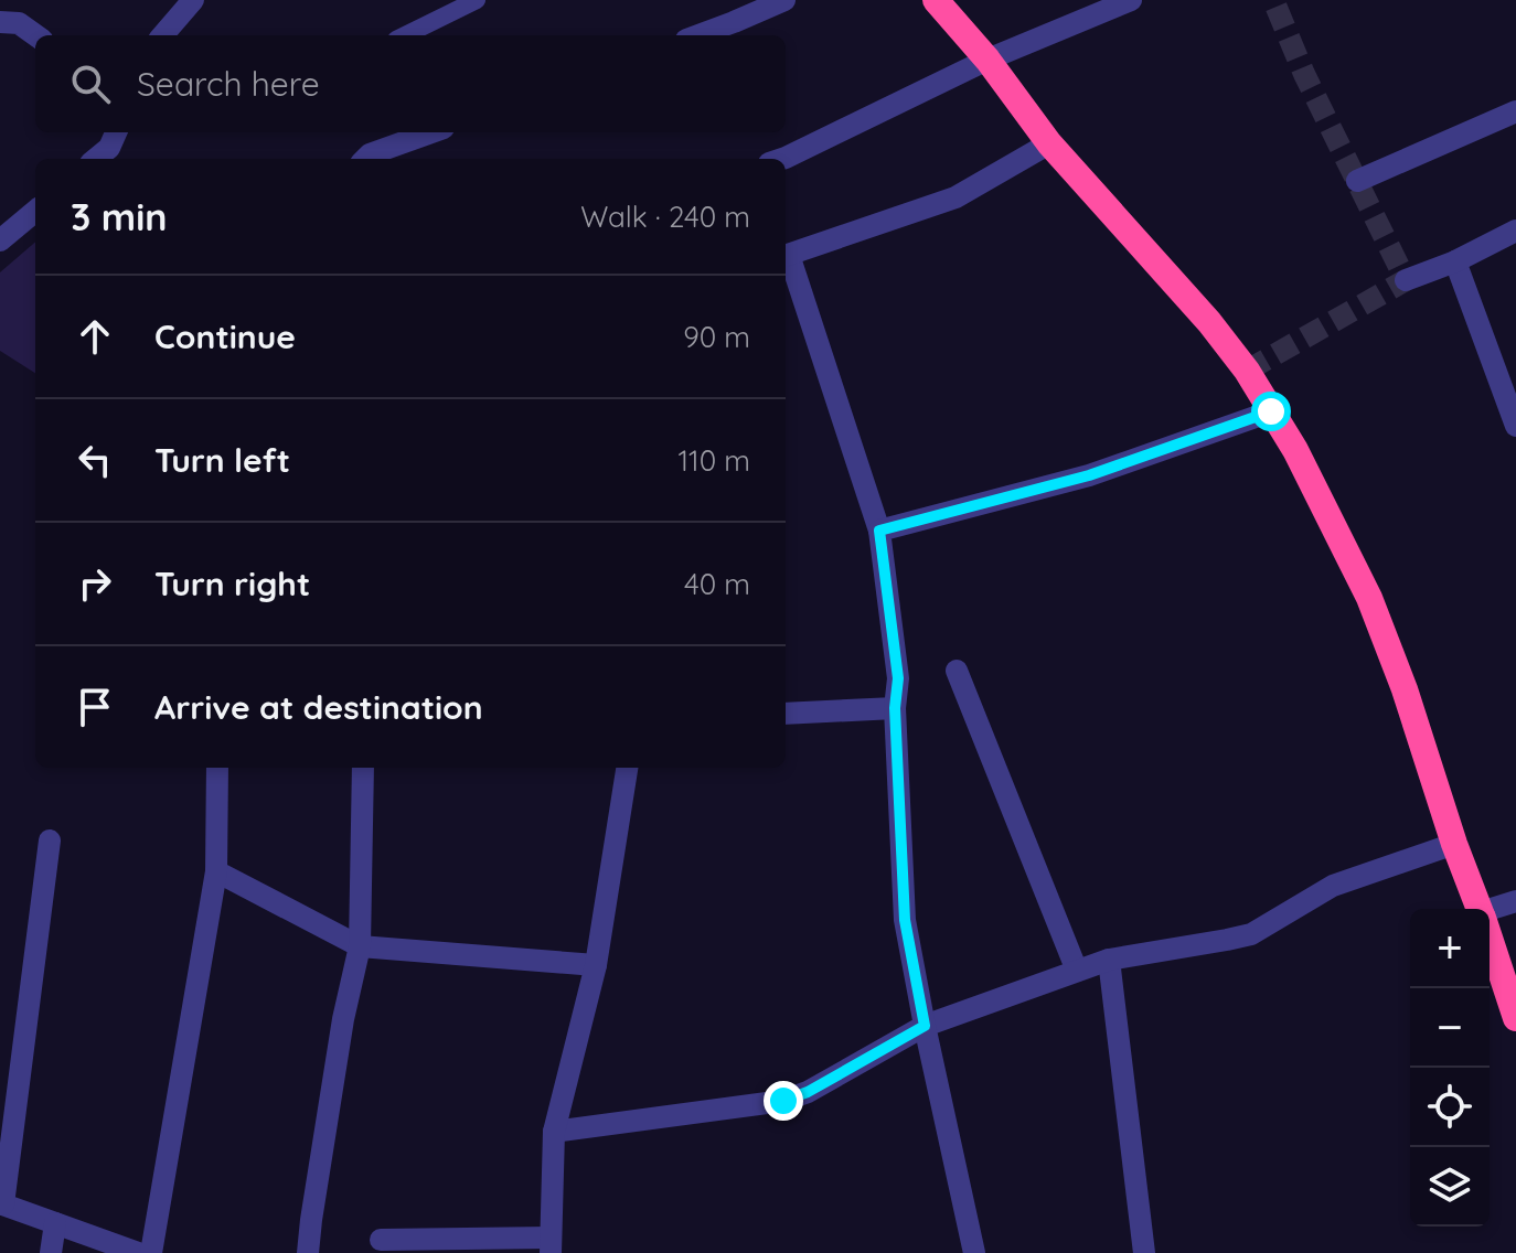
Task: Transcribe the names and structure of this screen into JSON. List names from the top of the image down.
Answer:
{
  "page": {
    "search": "Search here",
    "heading": ["3 min", "Walk · 240 m"],
    "list": [
      ["Continue", "90 m"],
      ["Turn left", "110 m"],
      ["Turn right", "40 m"],
      "Arrive at destination"
    ],
    "map_buttons": ["+", "−"]
  }
}
